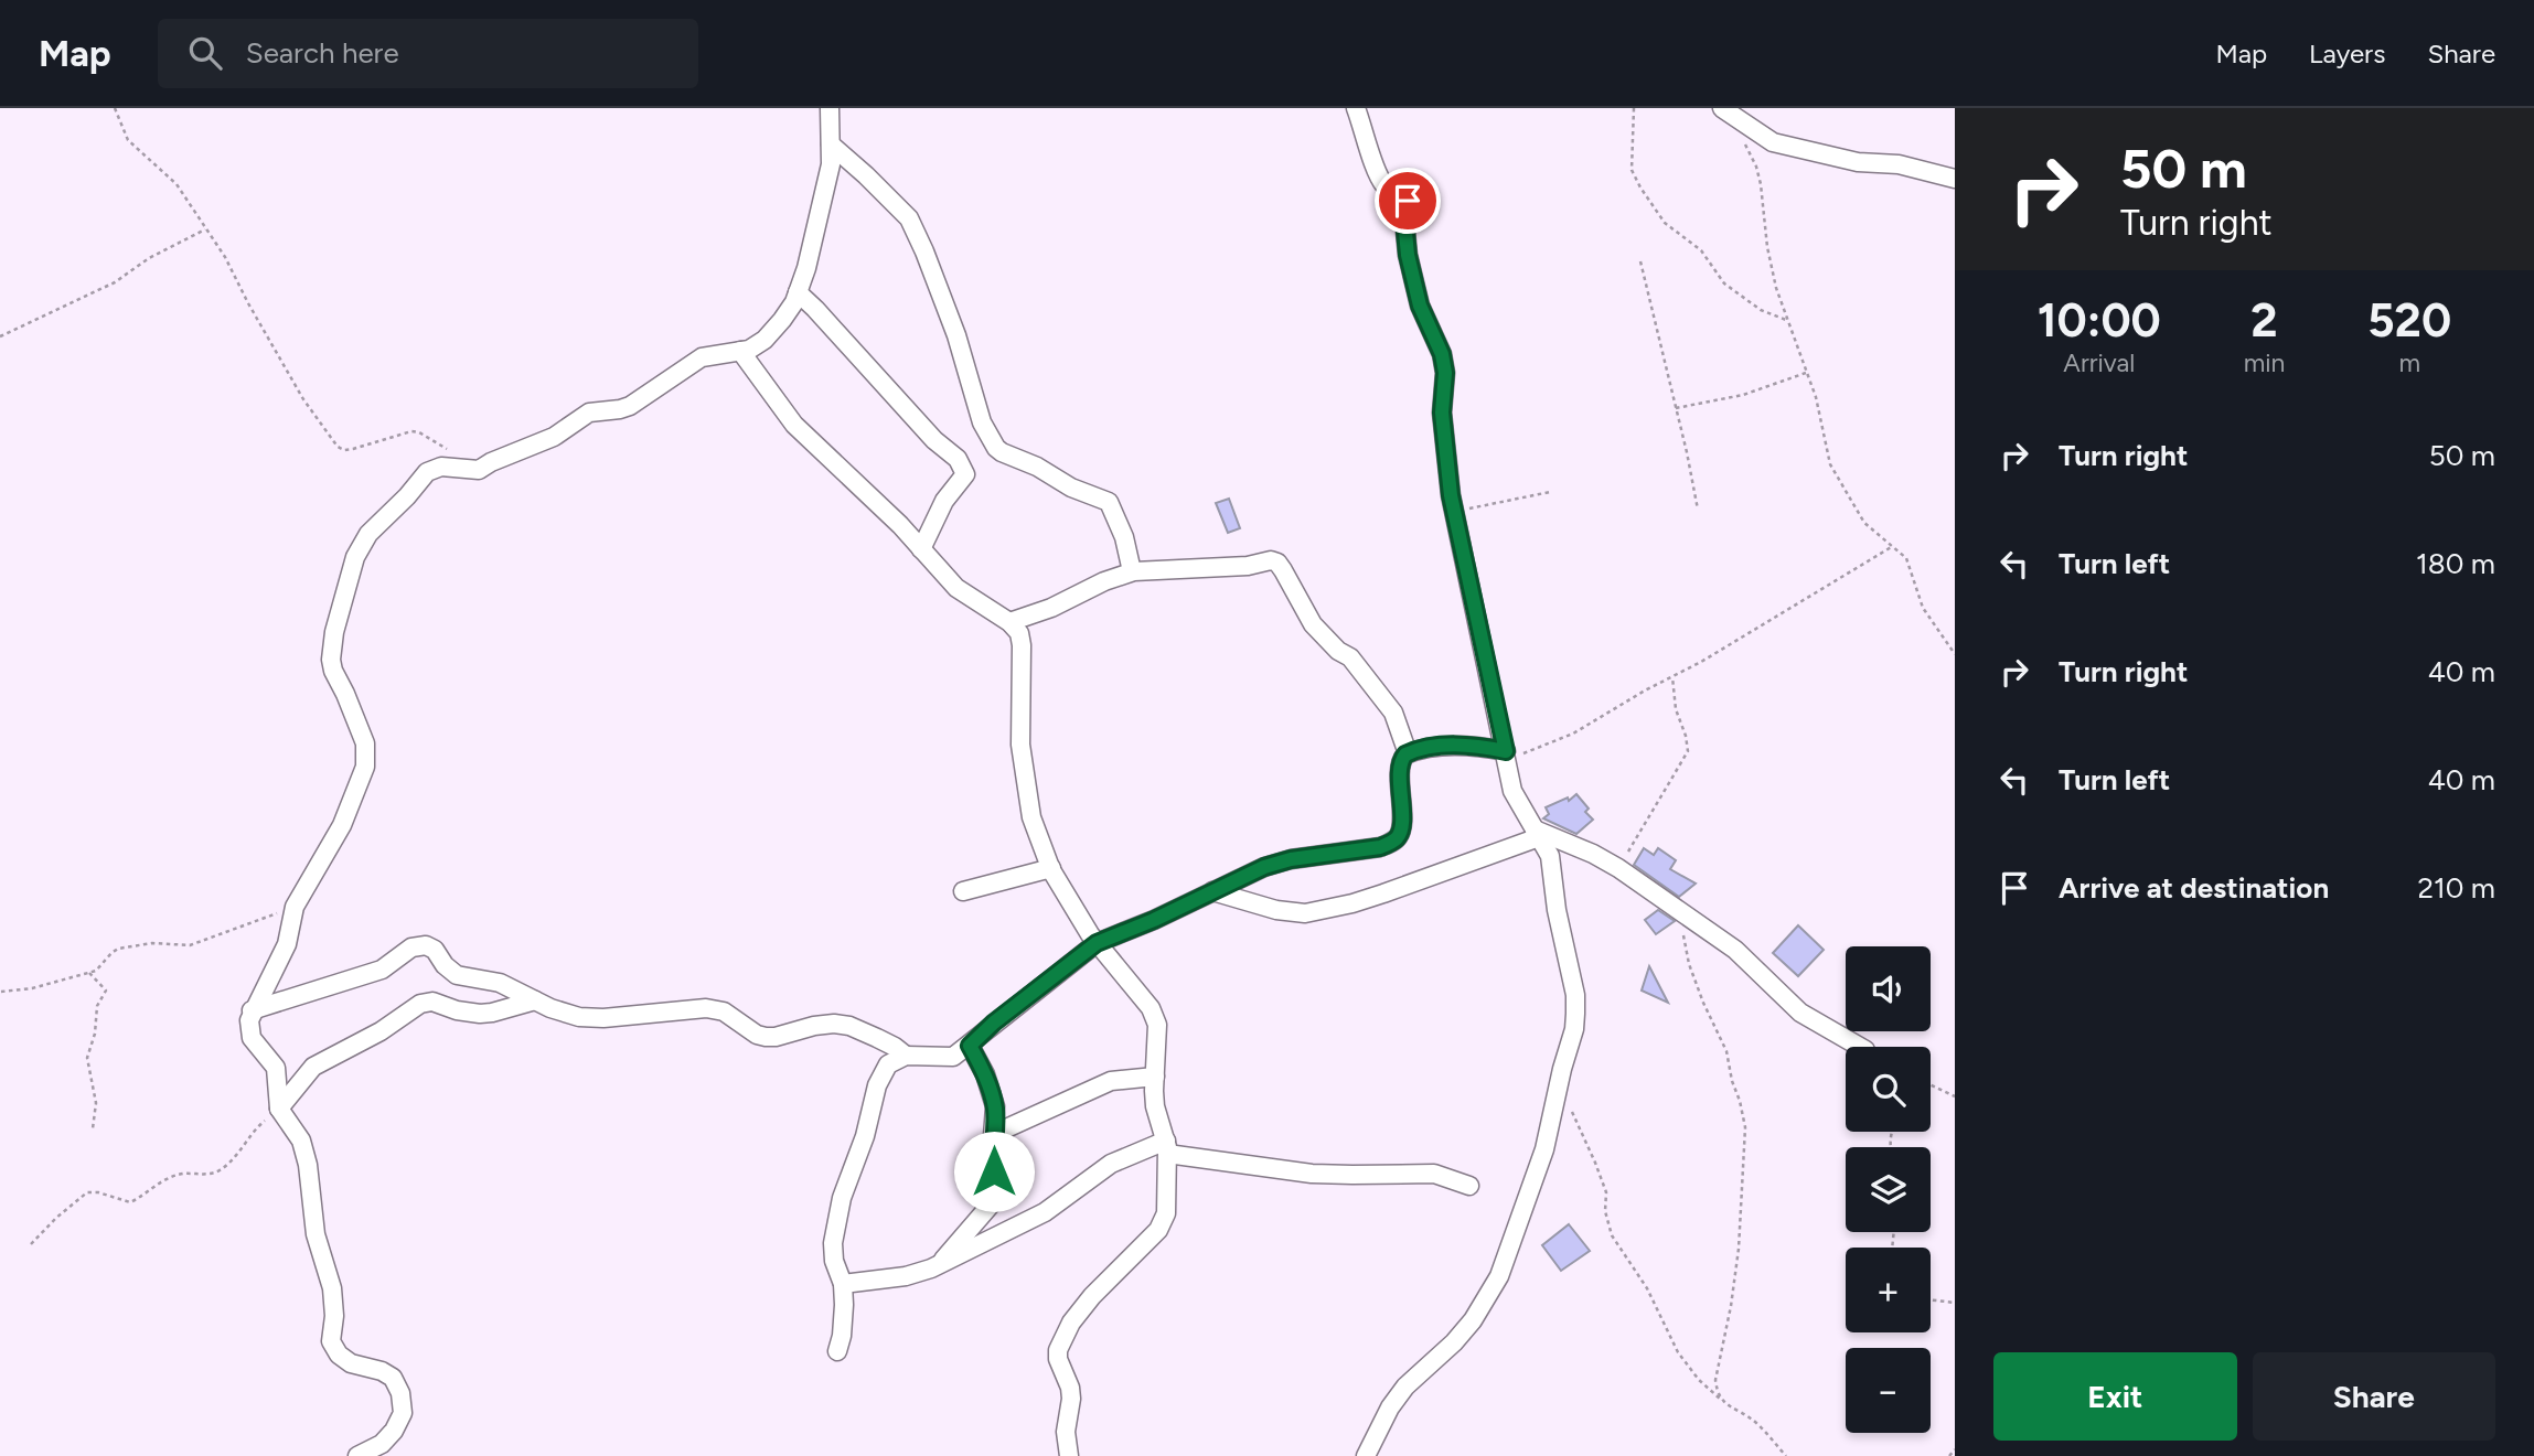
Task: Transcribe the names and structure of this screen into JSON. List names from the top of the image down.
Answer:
{
  "page": {
    "header": "Map",
    "search": "Search here",
    "nav": ["Map", "Layers", "Share"],
    "turn": ["50 m", "Turn right"],
    "eta": [
      "10:00",
      "Arrival",
      "2",
      "min",
      "520",
      "m"
    ],
    "list": [
      {
        "name": "Turn right",
        "value": "50 m"
      },
      {
        "name": "Turn left",
        "value": "180 m"
      },
      {
        "name": "Turn right",
        "value": "40 m"
      },
      {
        "name": "Turn left",
        "value": "40 m"
      },
      {
        "name": "Arrive at destination",
        "value": "210 m"
      }
    ],
    "map_buttons": ["+", "−"],
    "buttons": ["Exit", "Share"]
  }
}
